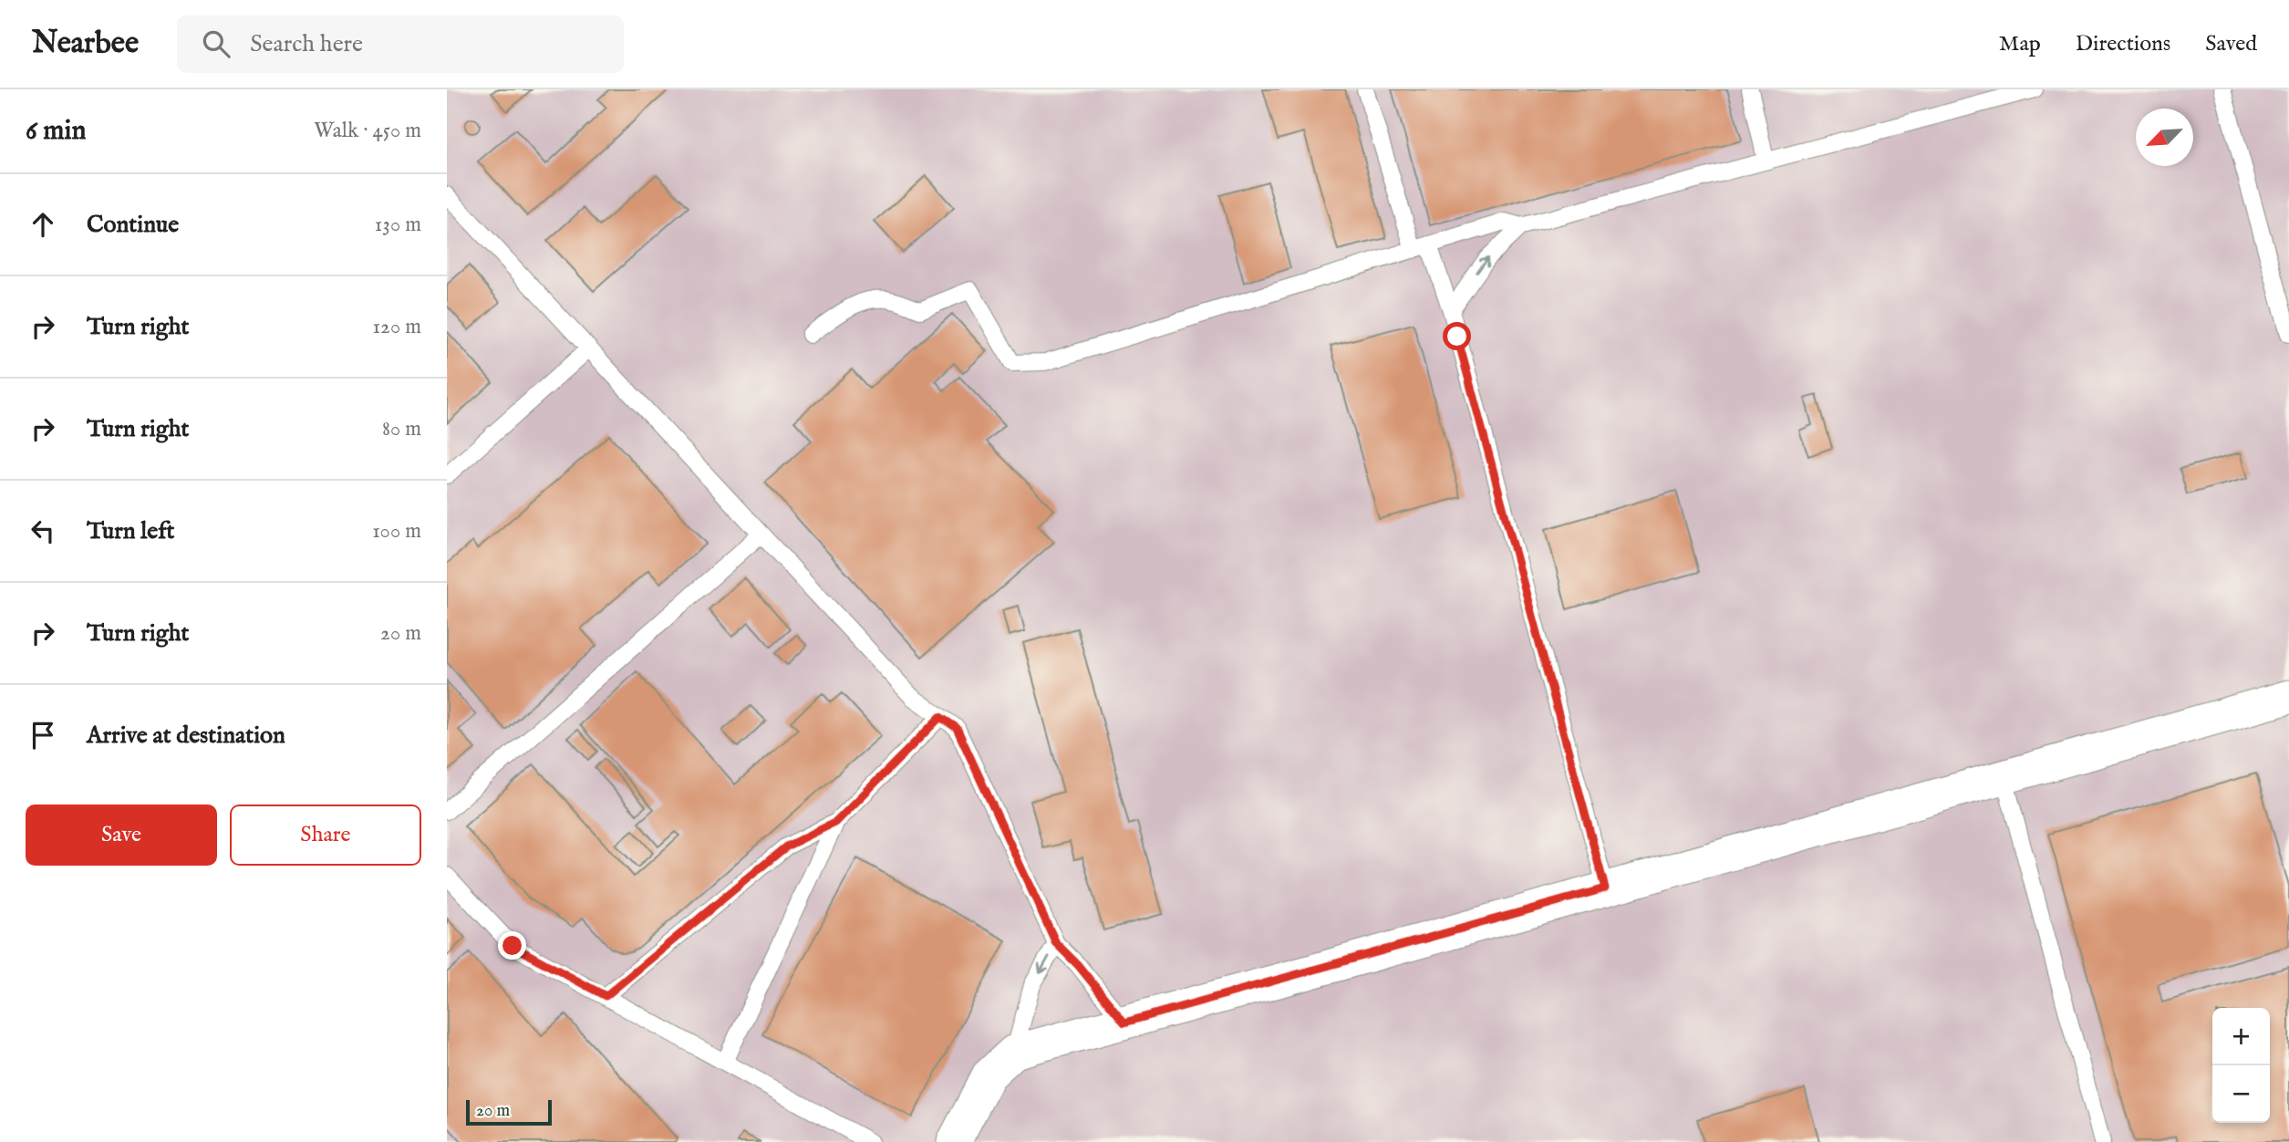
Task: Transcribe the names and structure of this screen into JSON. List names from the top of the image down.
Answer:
{
  "scale_bar": "20 m",
  "north": "bottom left",
  "page": {
    "header": "Nearbee",
    "search": "Search here",
    "nav": ["Map", "Directions", "Saved"],
    "heading": ["6 min", "Walk · 450 m"],
    "list": [
      ["Continue", "130 m"],
      ["Turn right", "120 m"],
      ["Turn right", "80 m"],
      ["Turn left", "100 m"],
      ["Turn right", "20 m"],
      "Arrive at destination"
    ],
    "buttons": ["Save", "Share"],
    "map_buttons": ["+", "−"],
    "scale": "20 m"
  }
}
